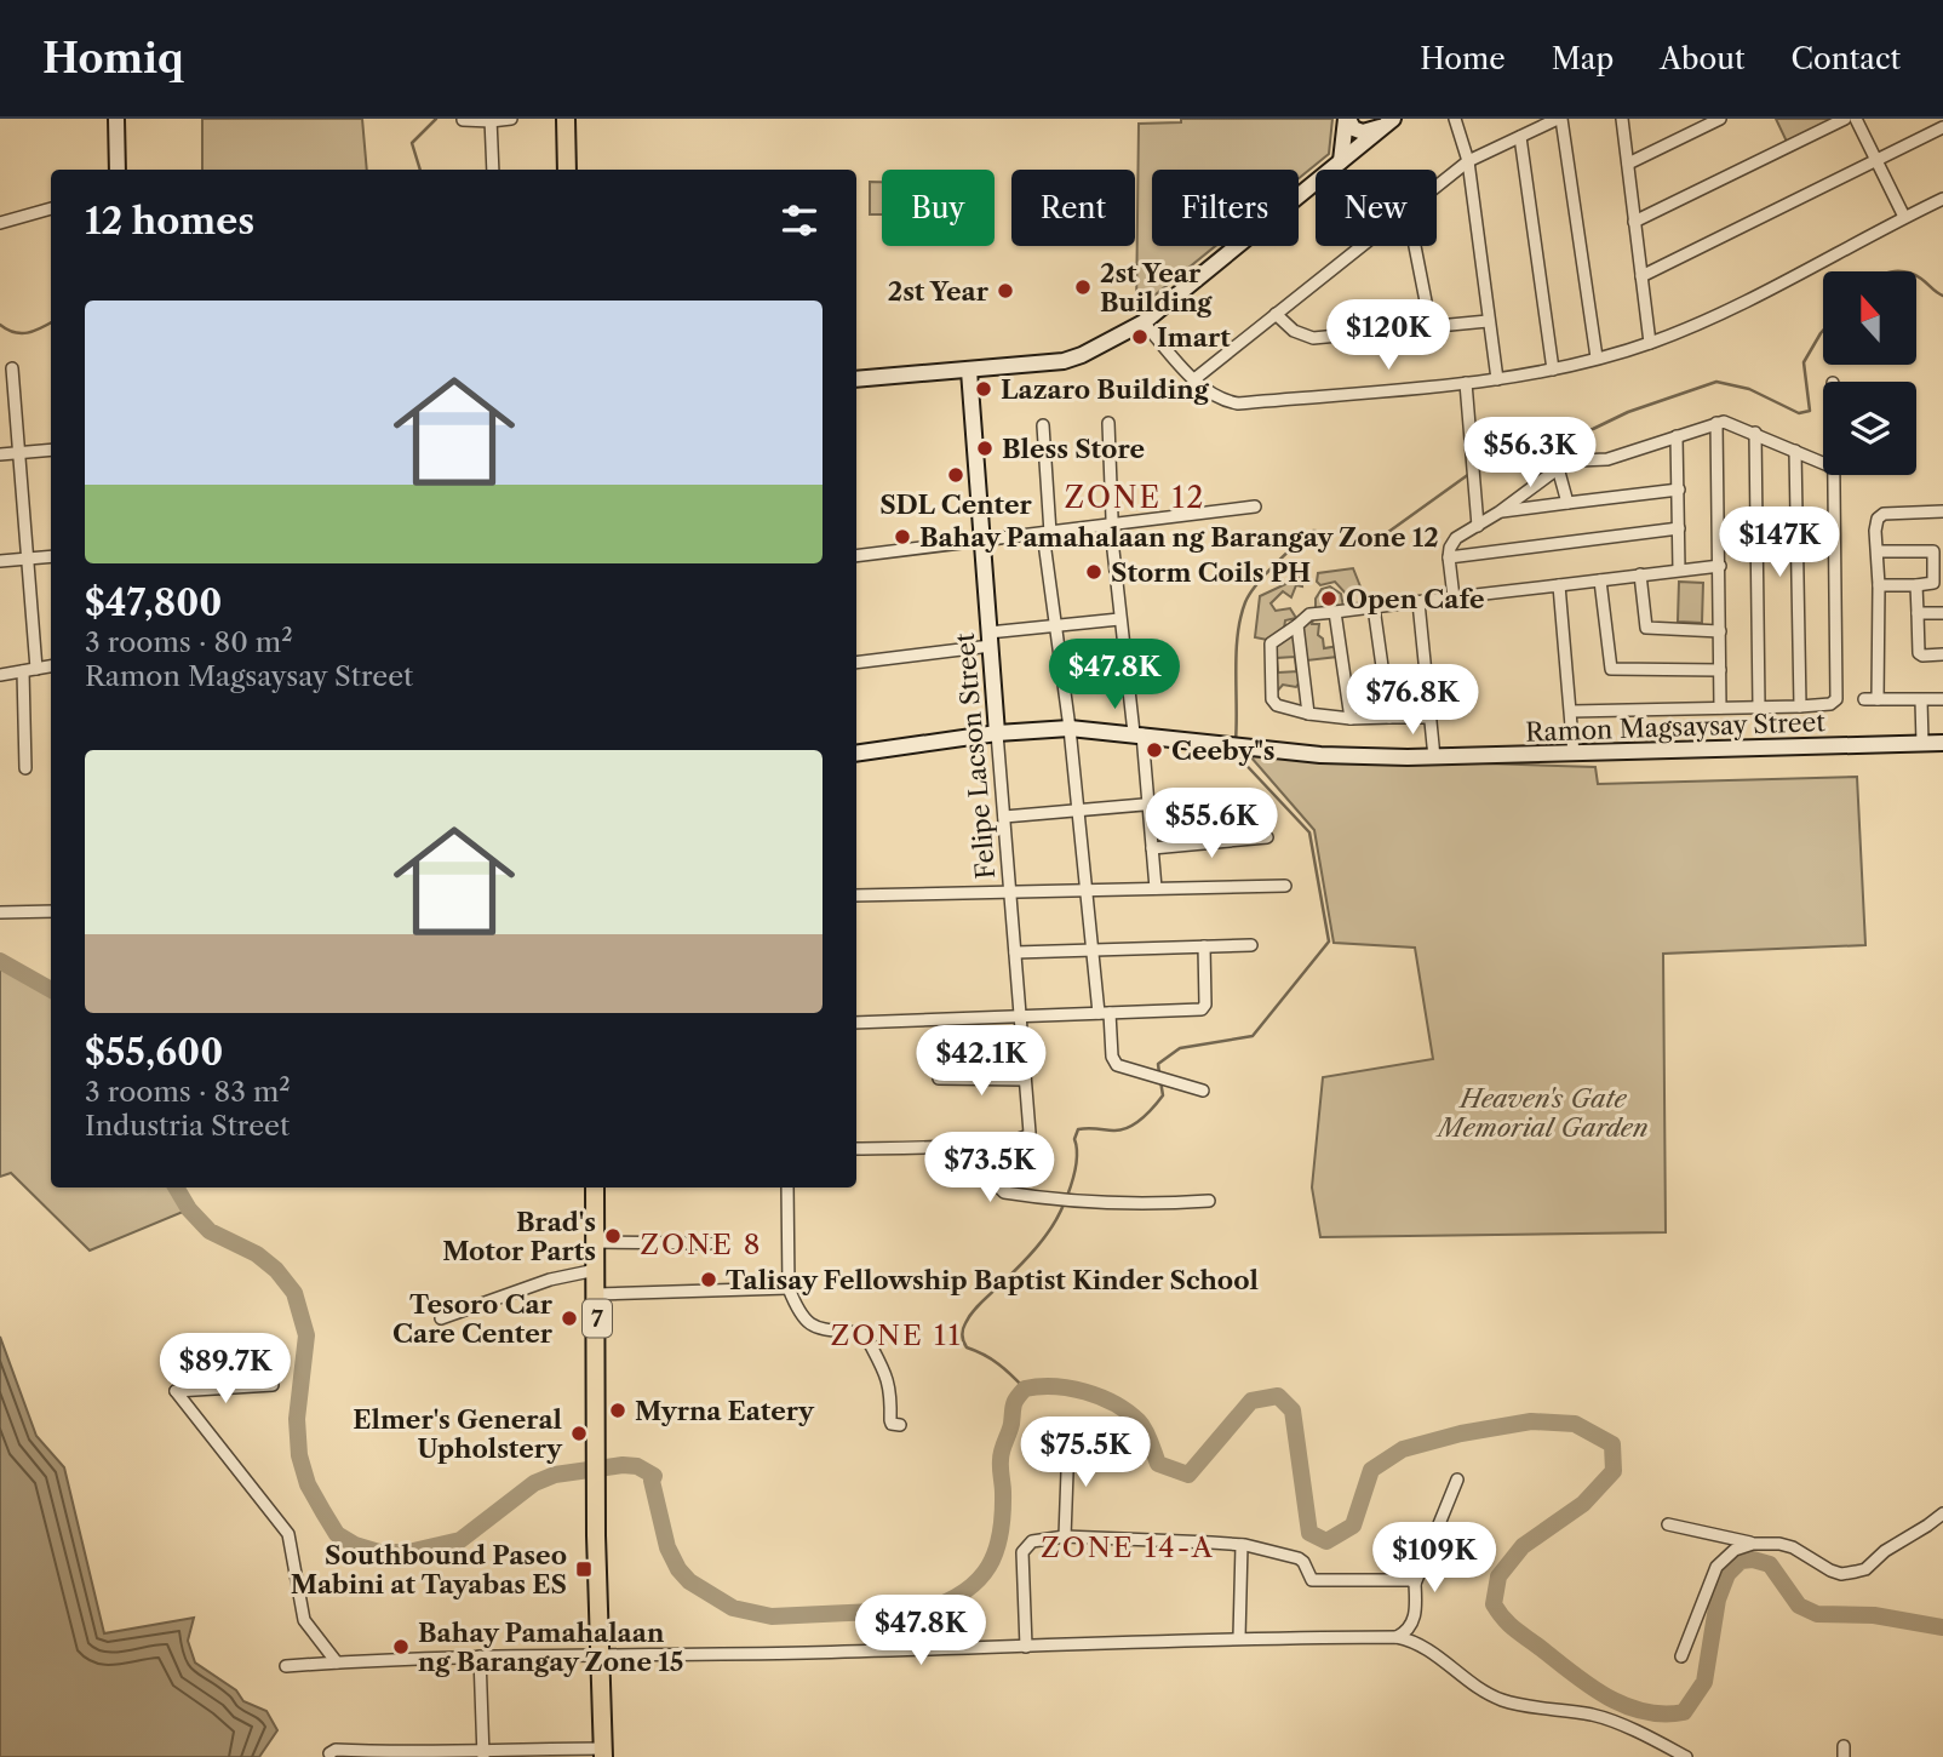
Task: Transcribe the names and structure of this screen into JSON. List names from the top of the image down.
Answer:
{
  "streets": {
    "main road": ["7"],
    "street": ["Ramon Magsaysay Street", "Felipe Lacson Street"]
  },
  "crossings": [
    ["Ramon Magsaysay Street", "Felipe Lacson Street"]
  ],
  "districts": [
    "ZONE 12",
    "ZONE 8",
    "ZONE 11",
    "ZONE 14-A"
  ],
  "parks": ["Heaven's Gate Memorial Garden"],
  "places": {
    "other": [
      "2st Year Building",
      "2st Year",
      "Imart",
      "Lazaro Building",
      "Bless Store",
      "SDL Center",
      "Bahay Pamahalaan ng Barangay Zone 12",
      "Storm Coils PH",
      "Open Cafe",
      "Ceeby\"s",
      "Brad's Motor Parts",
      "Talisay Fellowship Baptist Kinder School",
      "Tesoro Car Care Center",
      "Myrna Eatery",
      "Elmer's General Upholstery",
      "Bahay Pamahalaan ng Barangay Zone 15"
    ],
    "transit": ["Southbound Paseo Mabini at Tayabas ES"]
  },
  "north": "top",
  "page": {
    "header": "Homiq",
    "nav": [
      "Home",
      "Map",
      "About",
      "Contact"
    ],
    "chip": [
      "Buy",
      "Rent",
      "Filters",
      "New"
    ],
    "heading": "12 homes",
    "list": [
      {
        "name": "$47,800",
        "note": "3 rooms · 80 m² · Ramon Magsaysay Street"
      },
      {
        "name": "$55,600",
        "note": "3 rooms · 83 m² · Industria Street"
      }
    ],
    "price": [
      "$120K",
      "$56.3K",
      "$147K",
      "$47.8K",
      "$76.8K",
      "$55.6K",
      "$42.1K",
      "$73.5K",
      "$89.7K",
      "$75.5K",
      "$109K",
      "$47.8K"
    ]
  }
}
